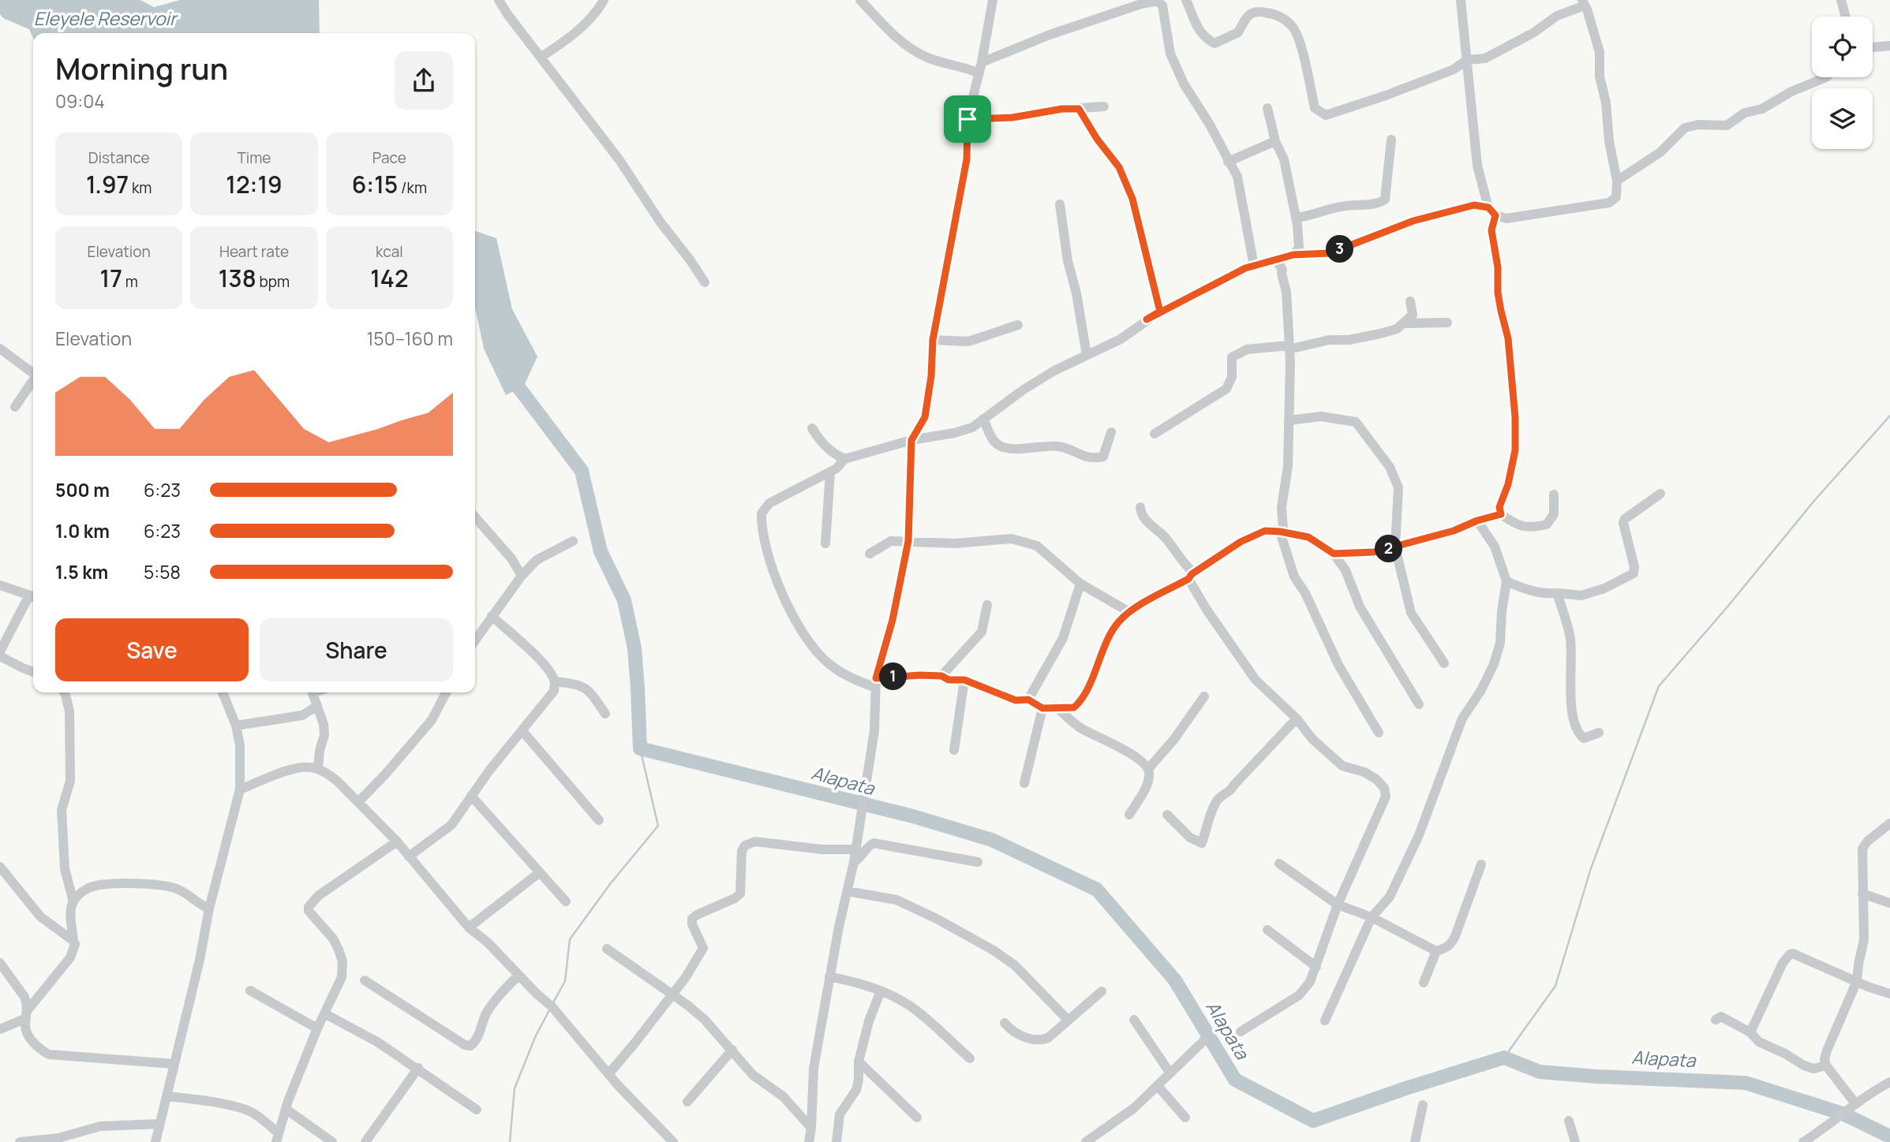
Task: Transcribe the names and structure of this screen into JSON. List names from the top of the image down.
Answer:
{
  "water": ["Eleyele Reservoir", "Alapata"],
  "page": {
    "heading": ["Morning run", "09:04"],
    "stats": [
      ["Distance", "1.97 km"],
      ["Time", "12:19"],
      ["Pace", "6:15 /km"],
      ["Elevation", "17 m"],
      ["Heart rate", "138 bpm"],
      ["kcal", "142"]
    ],
    "pins": ["3", "2", "1"],
    "chart": ["Elevation", "150–160 m"],
    "list": [
      {
        "name": "500 m",
        "note": "6:23"
      },
      {
        "name": "1.0 km",
        "note": "6:23"
      },
      {
        "name": "1.5 km",
        "note": "5:58"
      }
    ],
    "buttons": ["Save", "Share"]
  }
}
